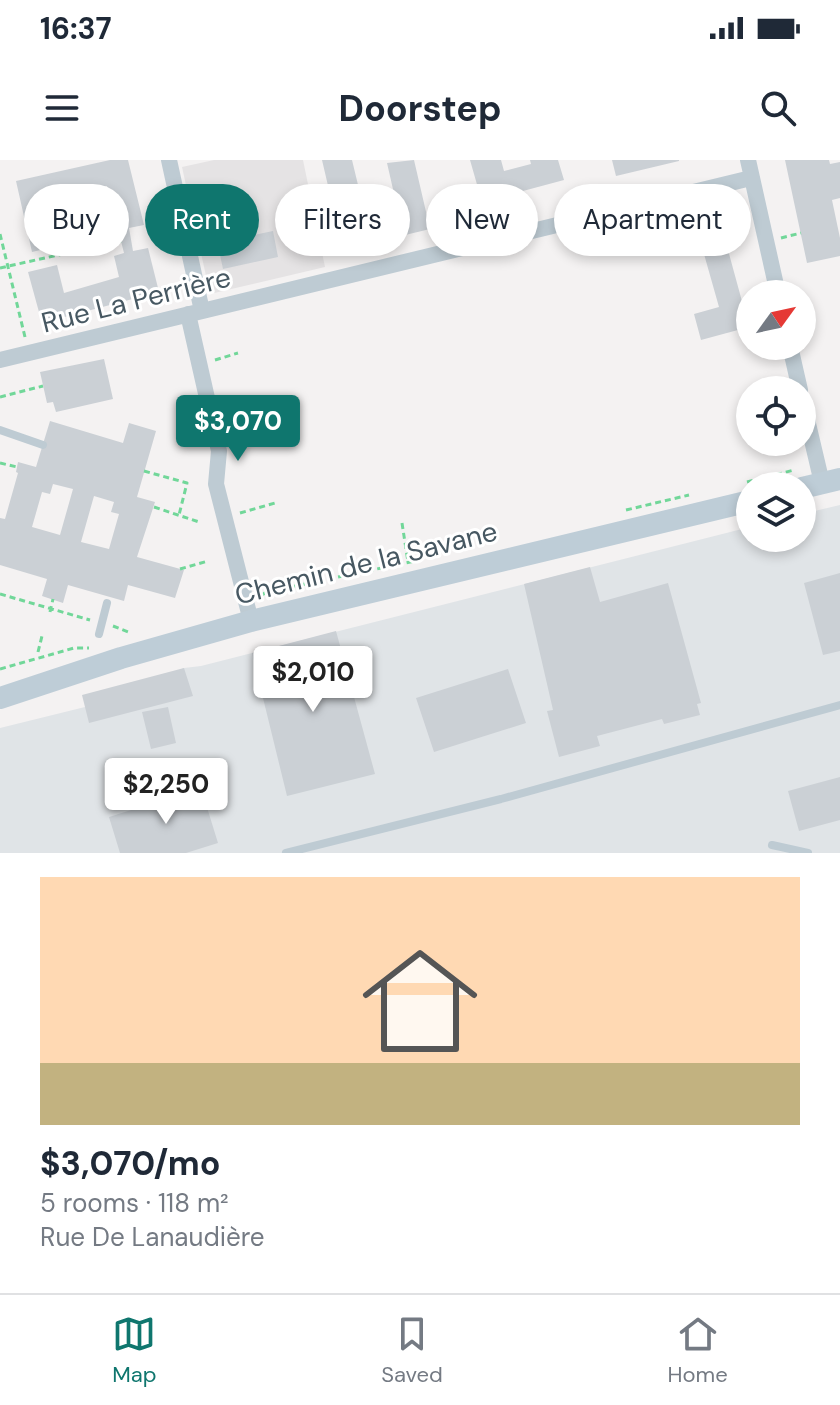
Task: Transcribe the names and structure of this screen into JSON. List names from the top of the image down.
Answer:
{
  "streets": {
    "street": ["Rue La Perrière", "Chemin de la Savane"]
  },
  "north": "top right",
  "page": {
    "status": "16:37",
    "header": "Doorstep",
    "chip": [
      "Buy",
      "Rent",
      "Filters",
      "New",
      "Apartment"
    ],
    "price": ["$3,070", "$2,010", "$2,250"],
    "list": [
      {
        "name": "$3,070/mo",
        "note": "5 rooms · 118 m² · Rue De Lanaudière"
      }
    ],
    "tabs": ["Map", "Saved", "Home"]
  }
}
